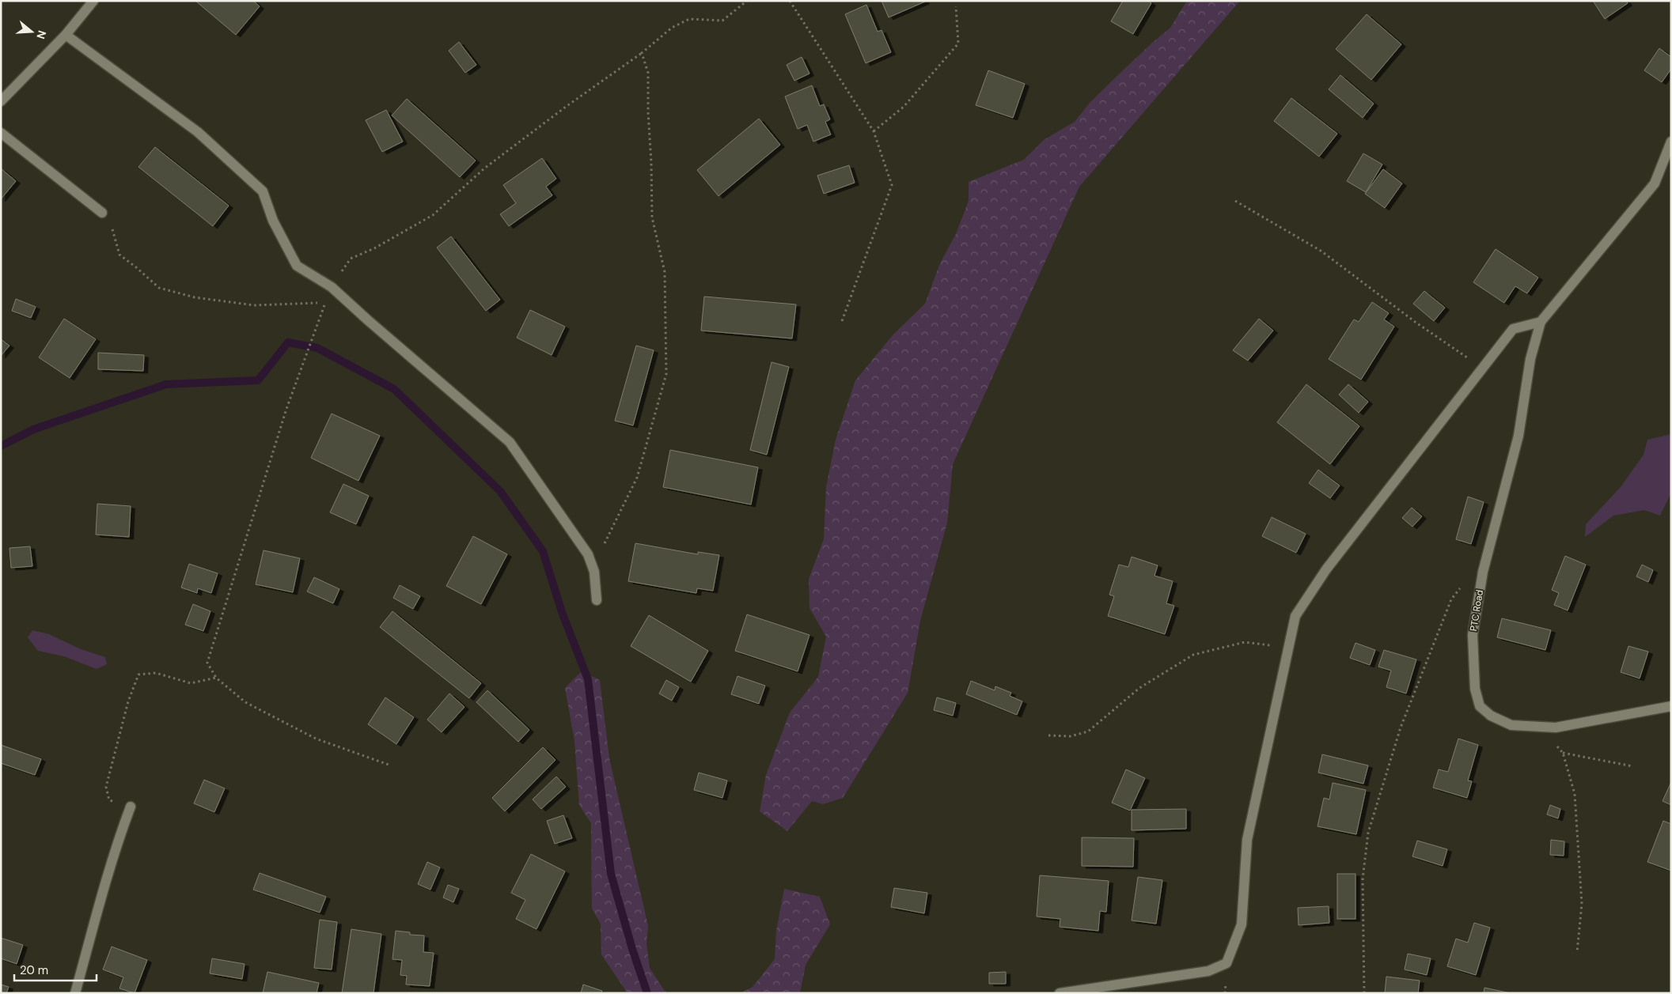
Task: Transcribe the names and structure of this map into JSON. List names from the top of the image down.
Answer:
{
  "streets": {
    "street": ["PTC Road"]
  },
  "scale_bar": "20 m",
  "north": "right"
}
